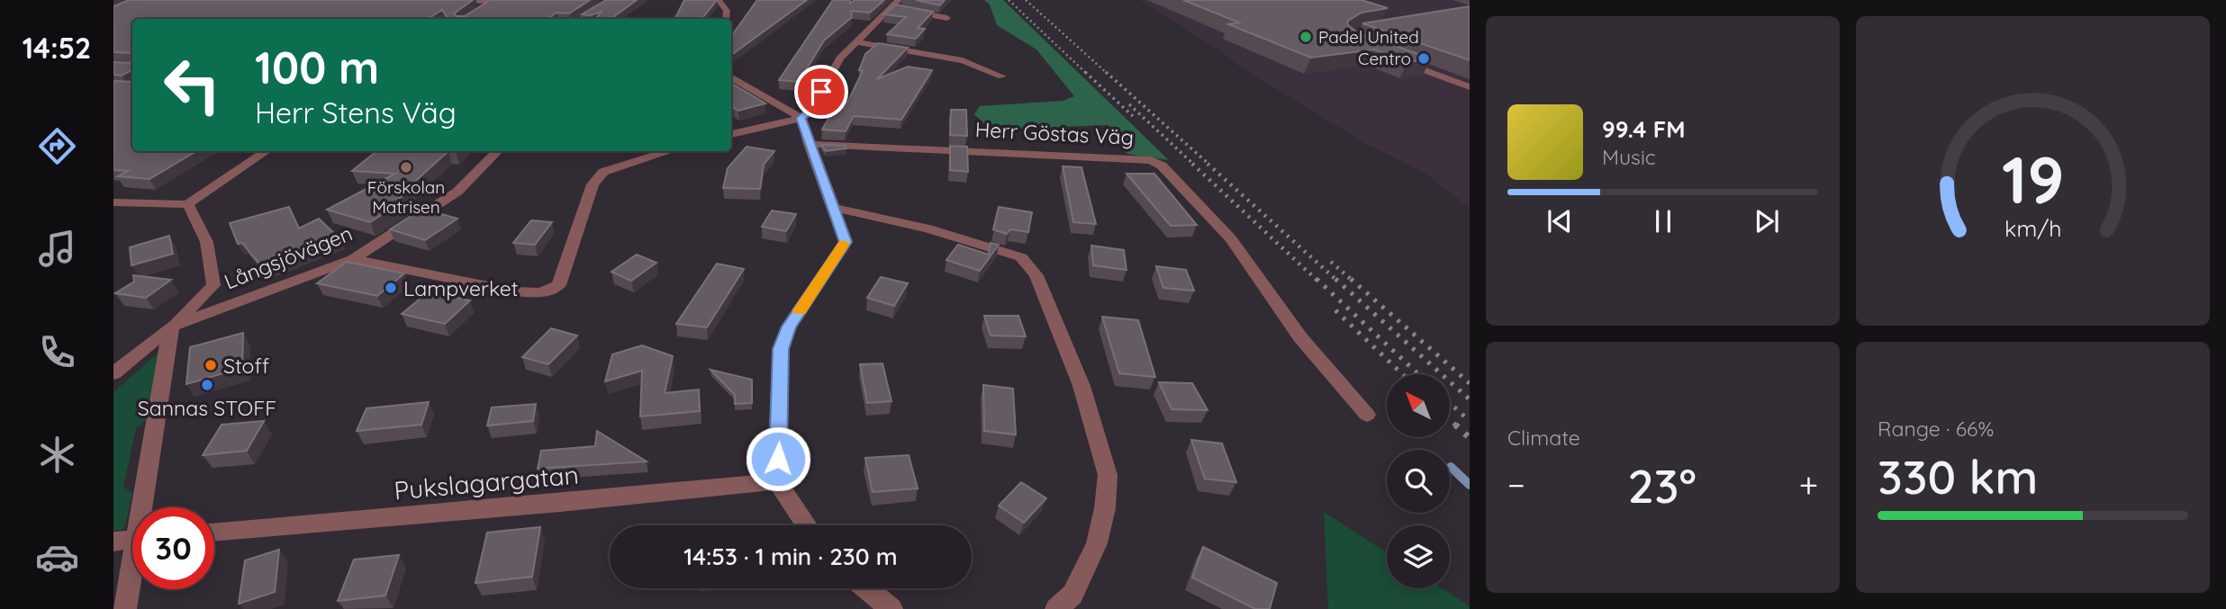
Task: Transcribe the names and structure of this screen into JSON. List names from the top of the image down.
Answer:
{
  "streets": {
    "street": ["Herr Göstas Väg", "Långsjövägen", "Pukslagargatan"]
  },
  "places": [
    "Padel United",
    "Centro",
    "Förskolan Matrisen",
    "Lampverket",
    "Stoff",
    "Sannas STOFF"
  ],
  "north": "top left",
  "page": {
    "tabs": "14:52",
    "turn": ["100 m", "Herr Stens Väg"],
    "song": ["99.4 FM", "Music"],
    "tile": [
      "Climate",
      ["Range · 66%", "330 km"]
    ],
    "heat": ["−", "23°", "+"],
    "limit": "30",
    "trip": "14:53 · 1 min · 230 m",
    "gauge": ["19", "km/h"]
  }
}
